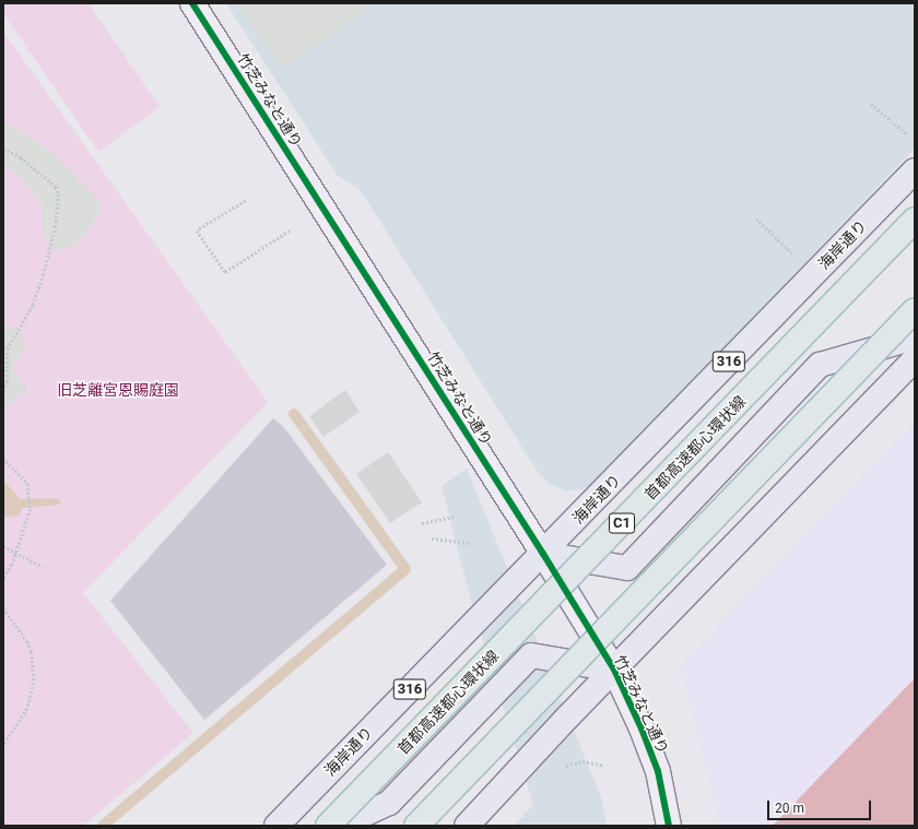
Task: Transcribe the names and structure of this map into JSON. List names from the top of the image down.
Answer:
{
  "streets": {
    "highway": ["首都高速都心環状線", "C1"],
    "main road": ["海岸通り", "316"],
    "street": ["竹芝みなと通り"]
  },
  "crossings": [
    ["竹芝みなと通り", "海岸通り"]
  ],
  "parks": ["旧芝離宮恩賜庭園"],
  "scale_bar": "20 m"
}
